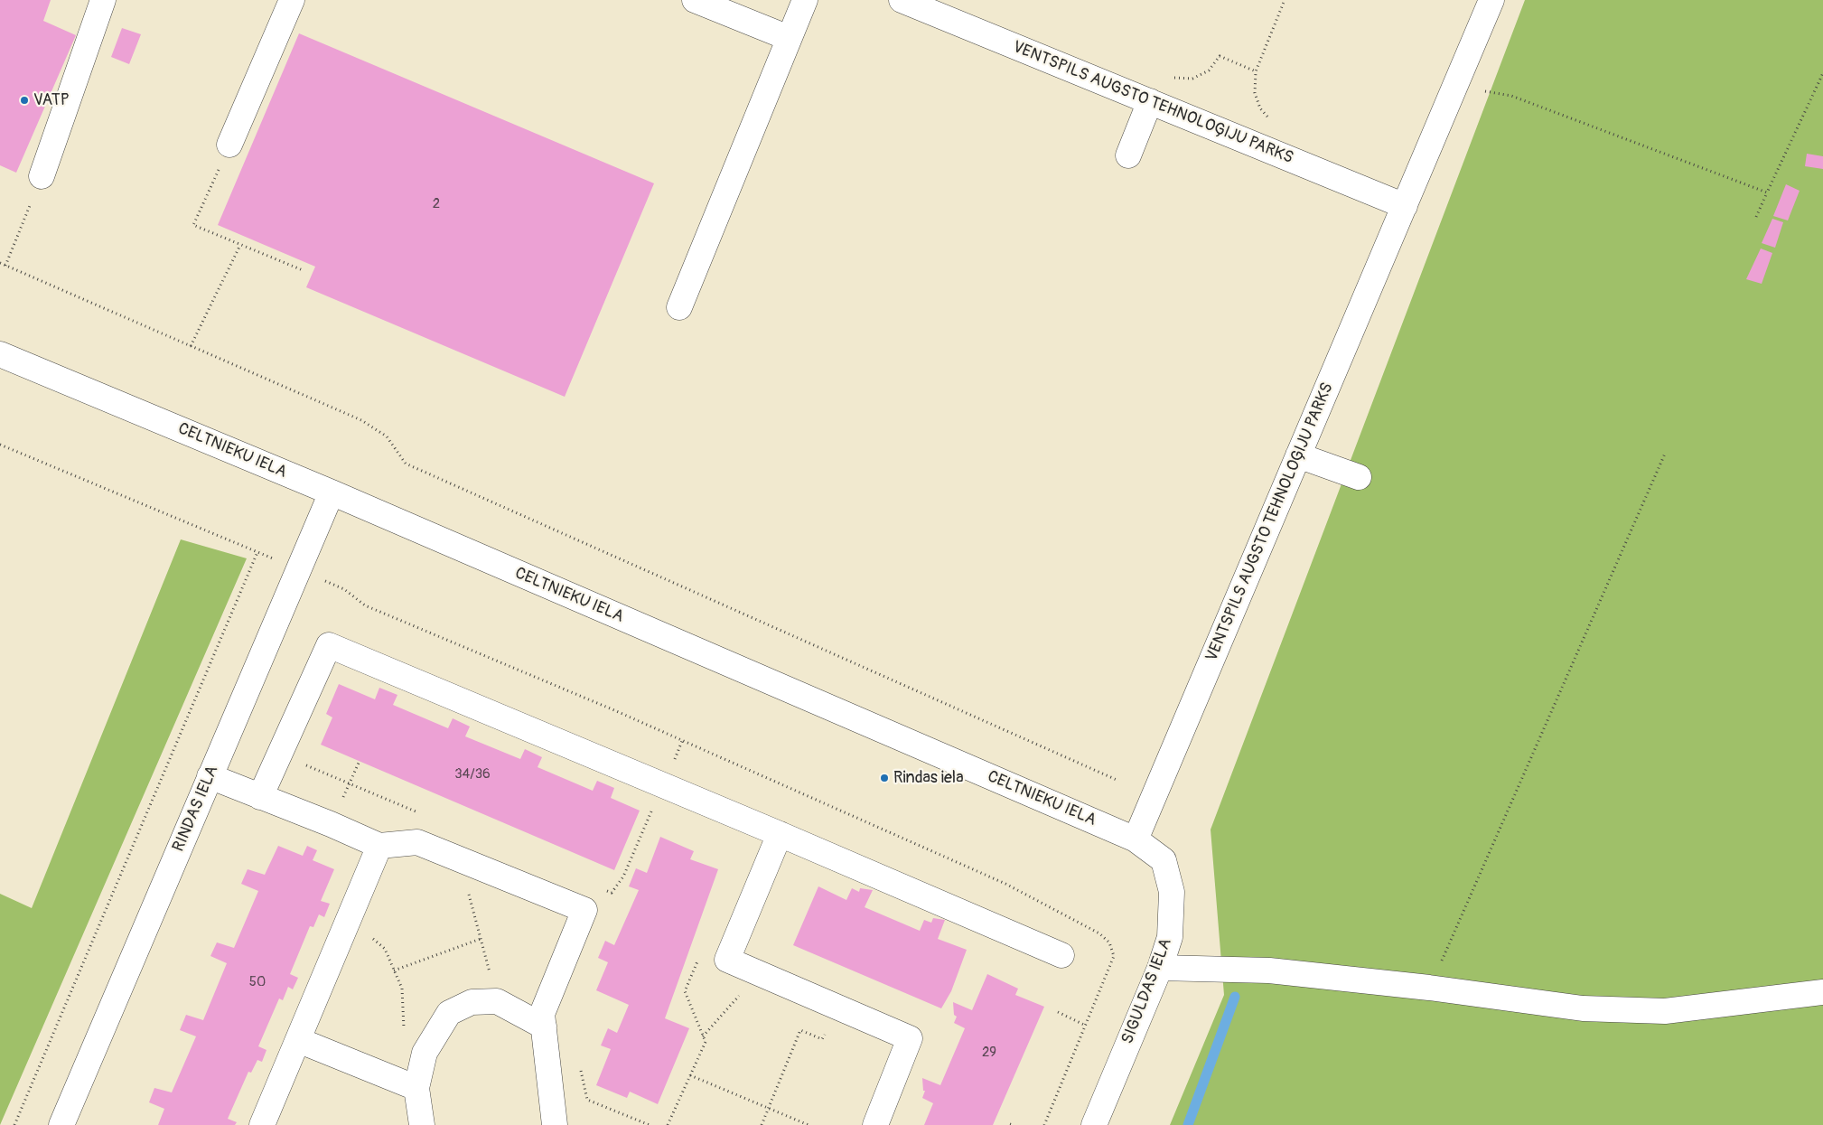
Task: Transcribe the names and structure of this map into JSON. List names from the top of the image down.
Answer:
{
  "streets": {
    "street": [
      "VENTSPILS AUGSTO TEHNOLOĢIJU PARKS",
      "CELTNIEKU IELA",
      "RINDAS IELA",
      "SIGULDAS IELA"
    ]
  },
  "crossings": [
    ["VENTSPILS AUGSTO TEHNOLOĢIJU PARKS", "CELTNIEKU IELA"],
    ["VENTSPILS AUGSTO TEHNOLOĢIJU PARKS", "SIGULDAS IELA"],
    ["CELTNIEKU IELA", "RINDAS IELA"],
    ["CELTNIEKU IELA", "SIGULDAS IELA"]
  ],
  "places": ["VATP", "Rindas iela"],
  "house_numbers": [
    "2",
    "34/36",
    "50",
    "29"
  ]
}
